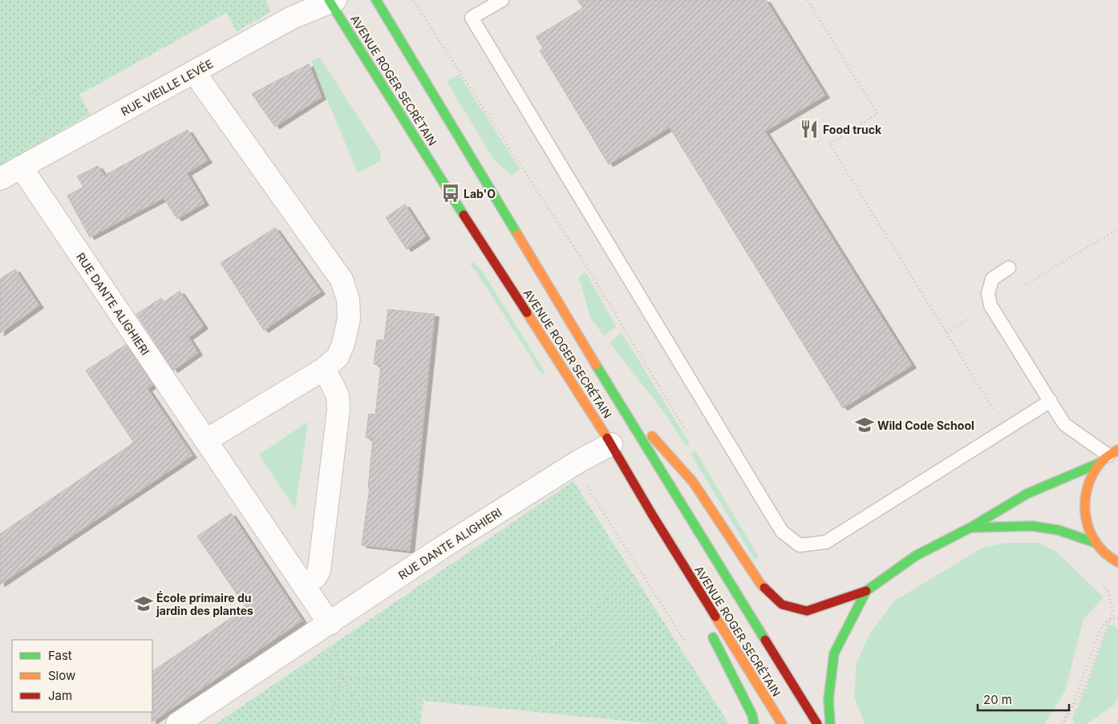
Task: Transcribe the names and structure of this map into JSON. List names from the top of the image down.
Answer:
{
  "streets": {
    "main road": ["AVENUE ROGER SECRÉTAIN"],
    "street": ["RUE VIEILLE LEVÉE", "RUE DANTE ALIGHIERI"]
  },
  "crossings": [
    ["AVENUE ROGER SECRÉTAIN", "RUE VIEILLE LEVÉE"],
    ["AVENUE ROGER SECRÉTAIN", "RUE DANTE ALIGHIERI"],
    ["RUE VIEILLE LEVÉE", "RUE DANTE ALIGHIERI"]
  ],
  "places": {
    "restaurant": ["Food truck"],
    "bus stop": ["Lab'O"],
    "school or university": ["Wild Code School", "École primaire du jardin des plantes"]
  },
  "legend": ["Fast", "Slow", "Jam"],
  "scale_bar": "20 m"
}
